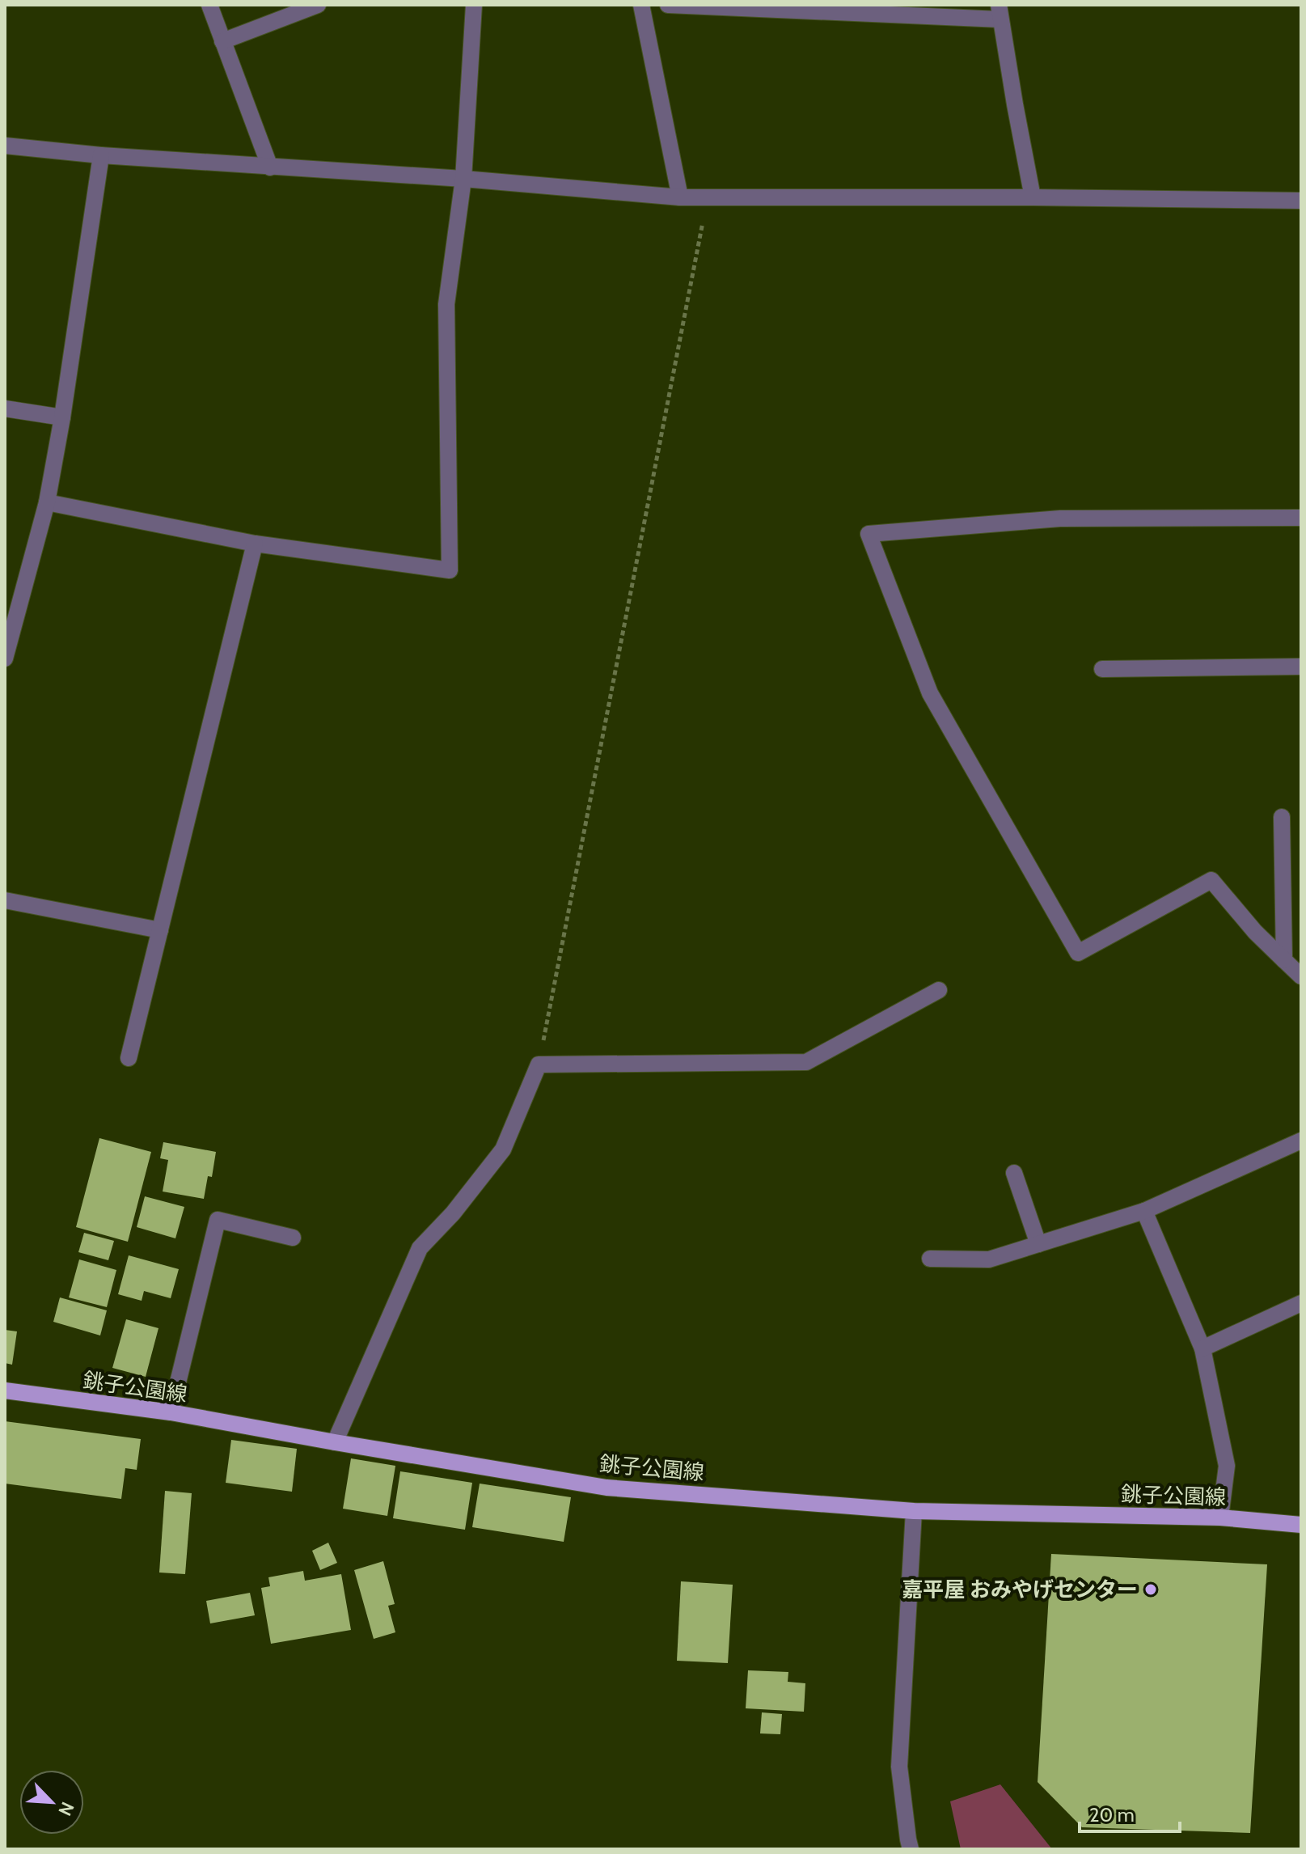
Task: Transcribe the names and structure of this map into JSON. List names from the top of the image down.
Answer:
{
  "streets": {
    "main road": ["銚子公園線"]
  },
  "places": ["嘉平屋 おみやげセンター"],
  "scale_bar": "20 m",
  "north": "bottom right"
}
